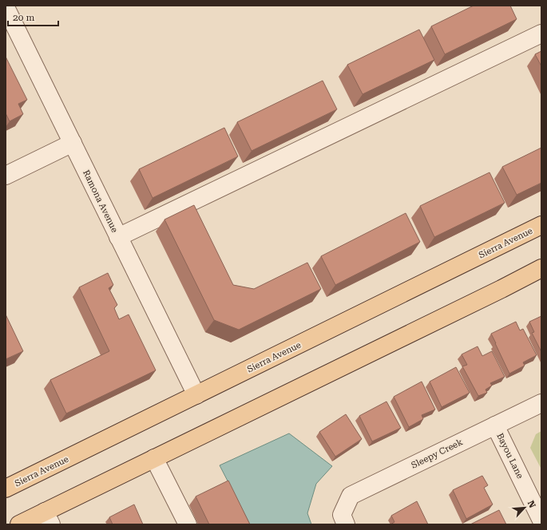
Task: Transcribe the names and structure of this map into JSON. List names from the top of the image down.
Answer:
{
  "streets": {
    "main road": ["Sierra Avenue"],
    "street": ["Ramona Avenue", "Sleepy Creek", "Bayou Lane"]
  },
  "crossings": [
    ["Ramona Avenue", "Sierra Avenue"],
    ["Sleepy Creek", "Bayou Lane"]
  ],
  "scale_bar": "20 m",
  "north": "top right"
}
